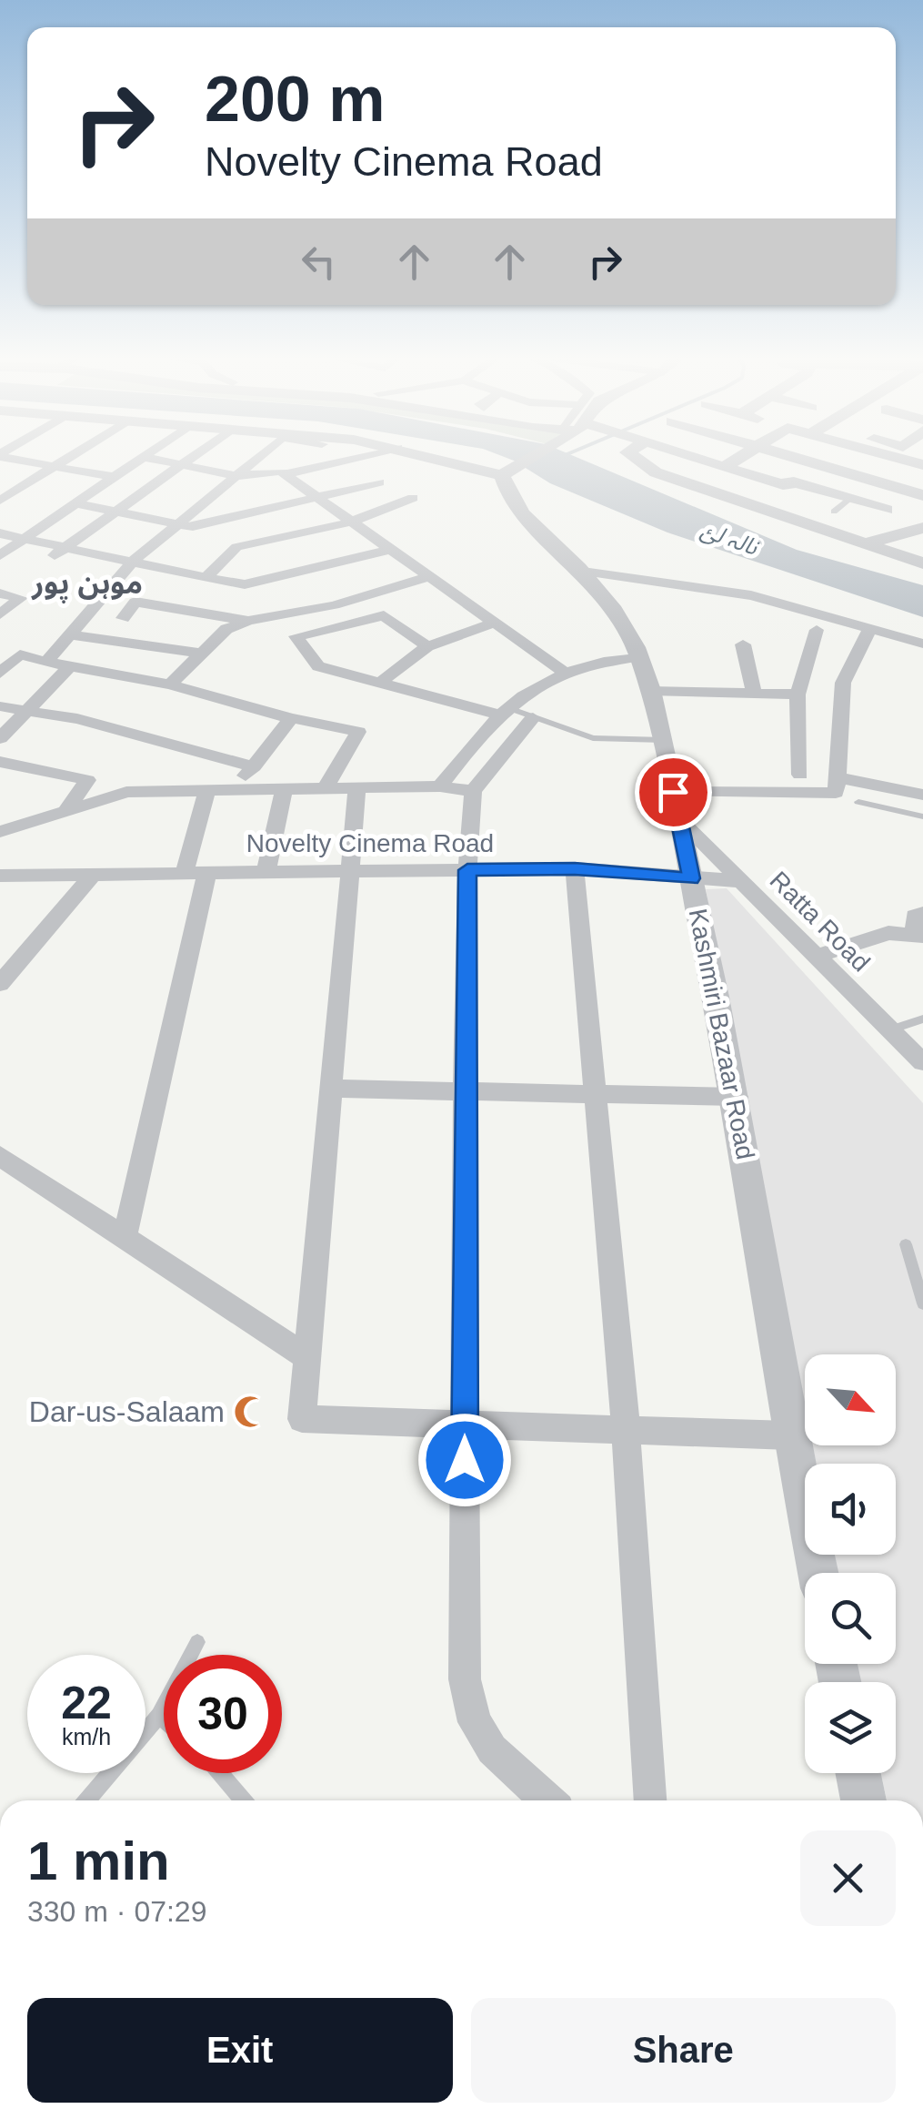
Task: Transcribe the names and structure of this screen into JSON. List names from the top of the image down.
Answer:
{
  "streets": {
    "street": ["Novelty Cinema Road", "Ratta Road", "Kashmiri Bazaar Road"]
  },
  "crossings": [
    ["Novelty Cinema Road", "Ratta Road"],
    ["Novelty Cinema Road", "Kashmiri Bazaar Road"],
    ["Ratta Road", "Kashmiri Bazaar Road"]
  ],
  "districts": ["موہن پور"],
  "water": ["نالہ لئ"],
  "places": {
    "mosque": ["Dar-us-Salaam"]
  },
  "north": "bottom right",
  "page": {
    "turn": ["200 m", "Novelty Cinema Road"],
    "speed": "22 km/h",
    "limit": "30",
    "heading": ["1 min", "330 m · 07:29"],
    "buttons": ["Exit", "Share"]
  }
}
